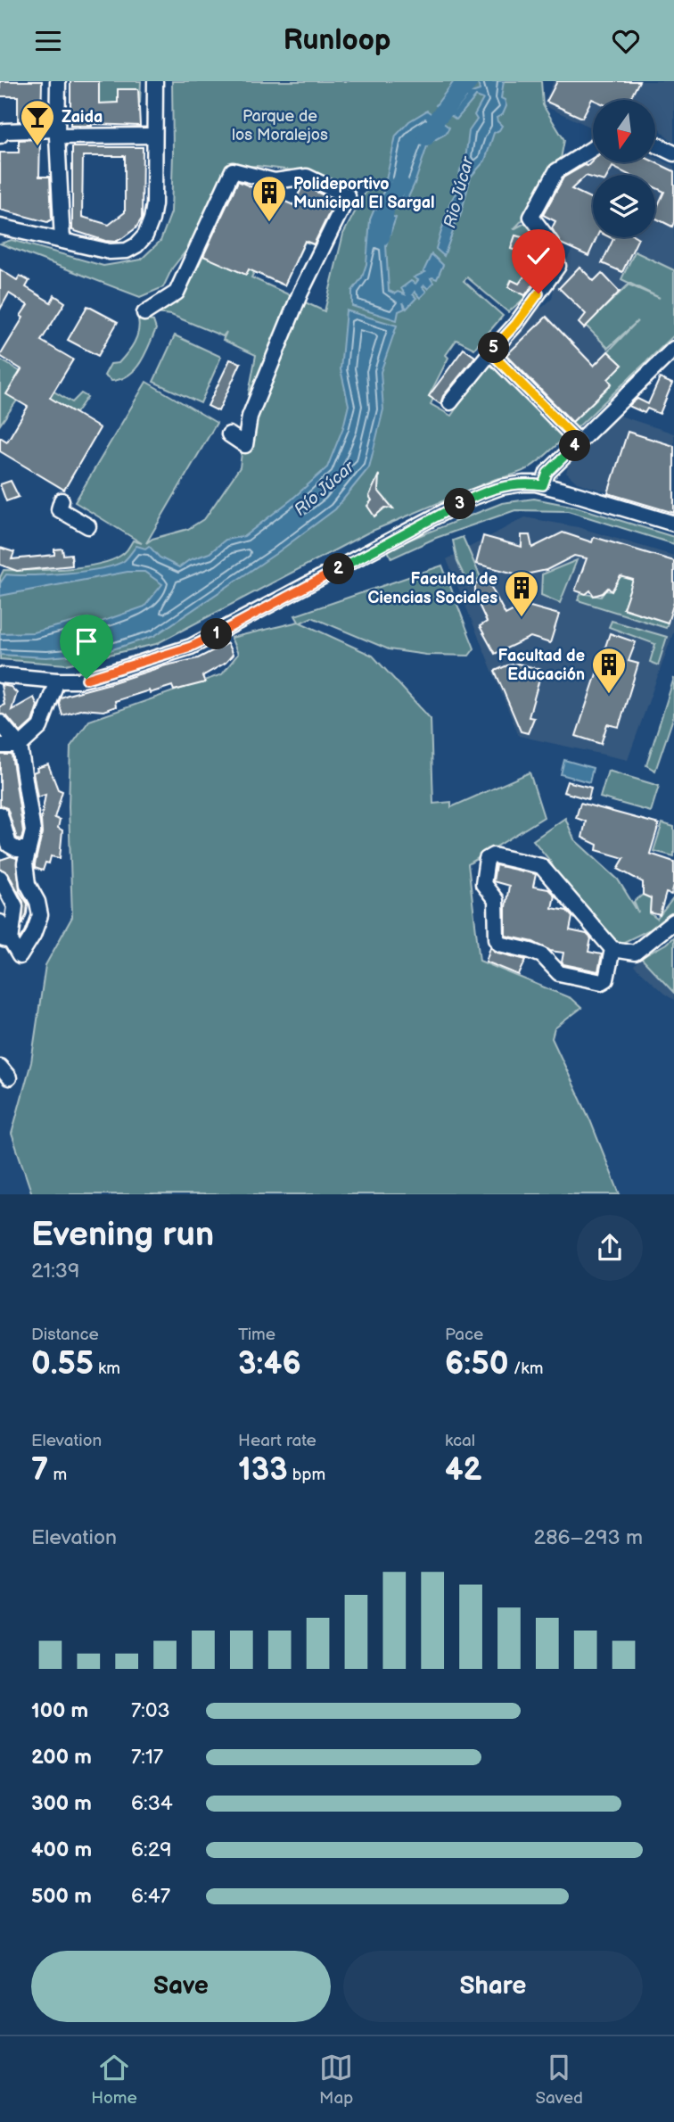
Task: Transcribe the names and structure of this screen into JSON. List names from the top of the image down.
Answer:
{
  "water": ["Rio Júcar", "Río Júcar"],
  "parks": ["Parque de los Moralejos"],
  "places": {
    "bar": ["Zaida"],
    "building": ["Polideportivo Municipal El Sargal", "Facultad de Ciencias Sociales", "Facultad de Educación"]
  },
  "north": "bottom",
  "page": {
    "header": "Runloop",
    "pins": [
      "5",
      "4",
      "3",
      "2",
      "1"
    ],
    "heading": ["Evening run", "21:39"],
    "stats": [
      ["Distance", "0.55 km"],
      ["Time", "3:46"],
      ["Pace", "6:50 /km"],
      ["Elevation", "7 m"],
      ["Heart rate", "133 bpm"],
      ["kcal", "42"]
    ],
    "chart": ["Elevation", "286–293 m"],
    "list": [
      {
        "name": "100 m",
        "note": "7:03"
      },
      {
        "name": "200 m",
        "note": "7:17"
      },
      {
        "name": "300 m",
        "note": "6:34"
      },
      {
        "name": "400 m",
        "note": "6:29"
      },
      {
        "name": "500 m",
        "note": "6:47"
      }
    ],
    "buttons": ["Save", "Share"],
    "tabs": ["Home", "Map", "Saved"]
  }
}
